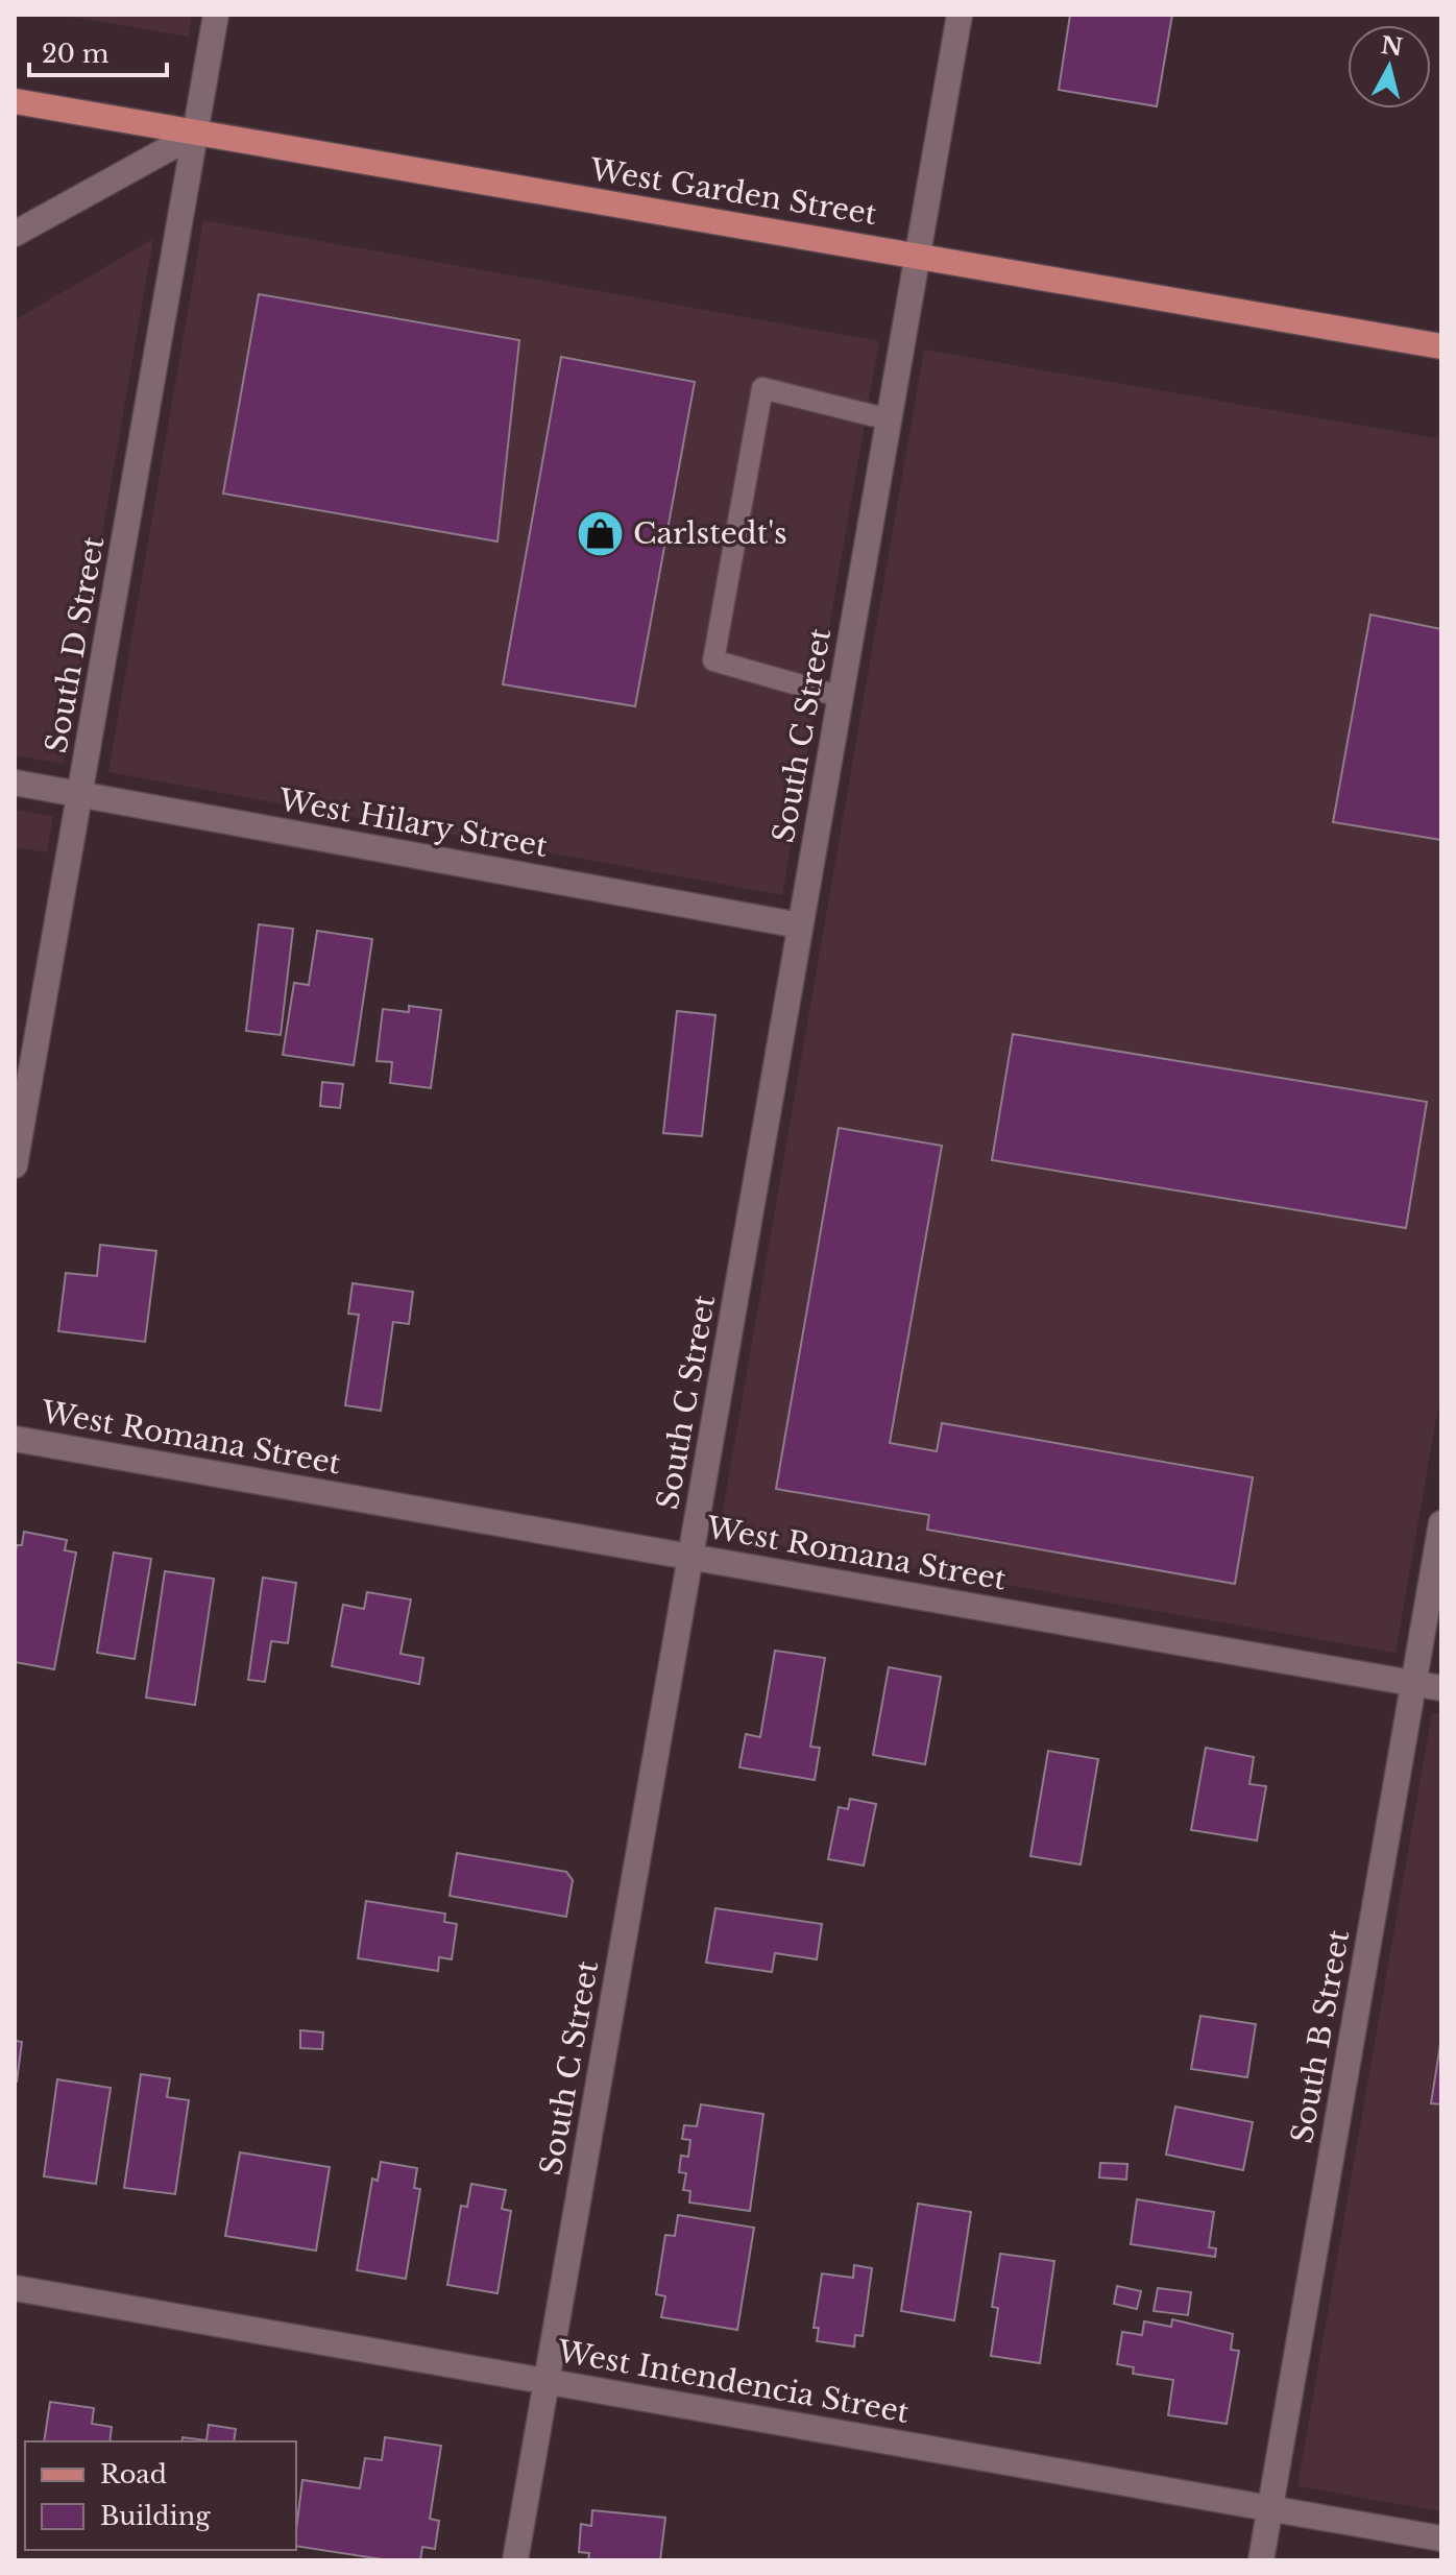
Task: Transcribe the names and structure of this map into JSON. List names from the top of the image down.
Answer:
{
  "streets": {
    "main road": ["West Garden Street"],
    "street": [
      "South D Street",
      "South C Street",
      "West Hilary Street",
      "West Romana Street",
      "South B Street",
      "West Intendencia Street"
    ]
  },
  "crossings": [
    ["West Garden Street", "South D Street"],
    ["West Garden Street", "South C Street"],
    ["South D Street", "West Hilary Street"],
    ["South C Street", "West Hilary Street"],
    ["South C Street", "West Romana Street"],
    ["South C Street", "West Intendencia Street"],
    ["West Romana Street", "South B Street"],
    ["South B Street", "West Intendencia Street"]
  ],
  "places": {
    "shop": ["Carlstedt's"]
  },
  "legend": ["Road", "Building"],
  "scale_bar": "20 m",
  "north": "top"
}
